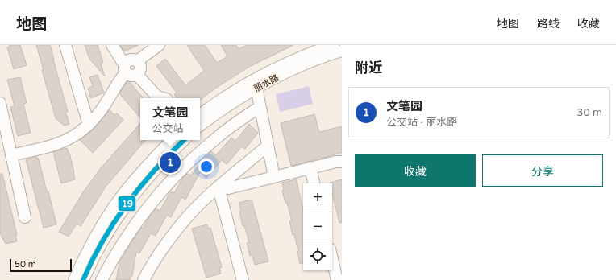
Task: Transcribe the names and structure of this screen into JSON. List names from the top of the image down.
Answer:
{
  "streets": {
    "street": ["丽水路"]
  },
  "lines": ["transit line 19"],
  "scale_bar": "50 m",
  "page": {
    "header": "地图",
    "nav": ["地图", "路线", "收藏"],
    "heading": "附近",
    "list": [
      {
        "mark": "1",
        "name": "文笔园",
        "note": "公交站 · 丽水路",
        "value": "30 m"
      }
    ],
    "popup": ["文笔园", "公交站"],
    "buttons": ["收藏", "分享"],
    "pins": "1",
    "map_buttons": ["+", "−"],
    "scale": "50 m"
  }
}
